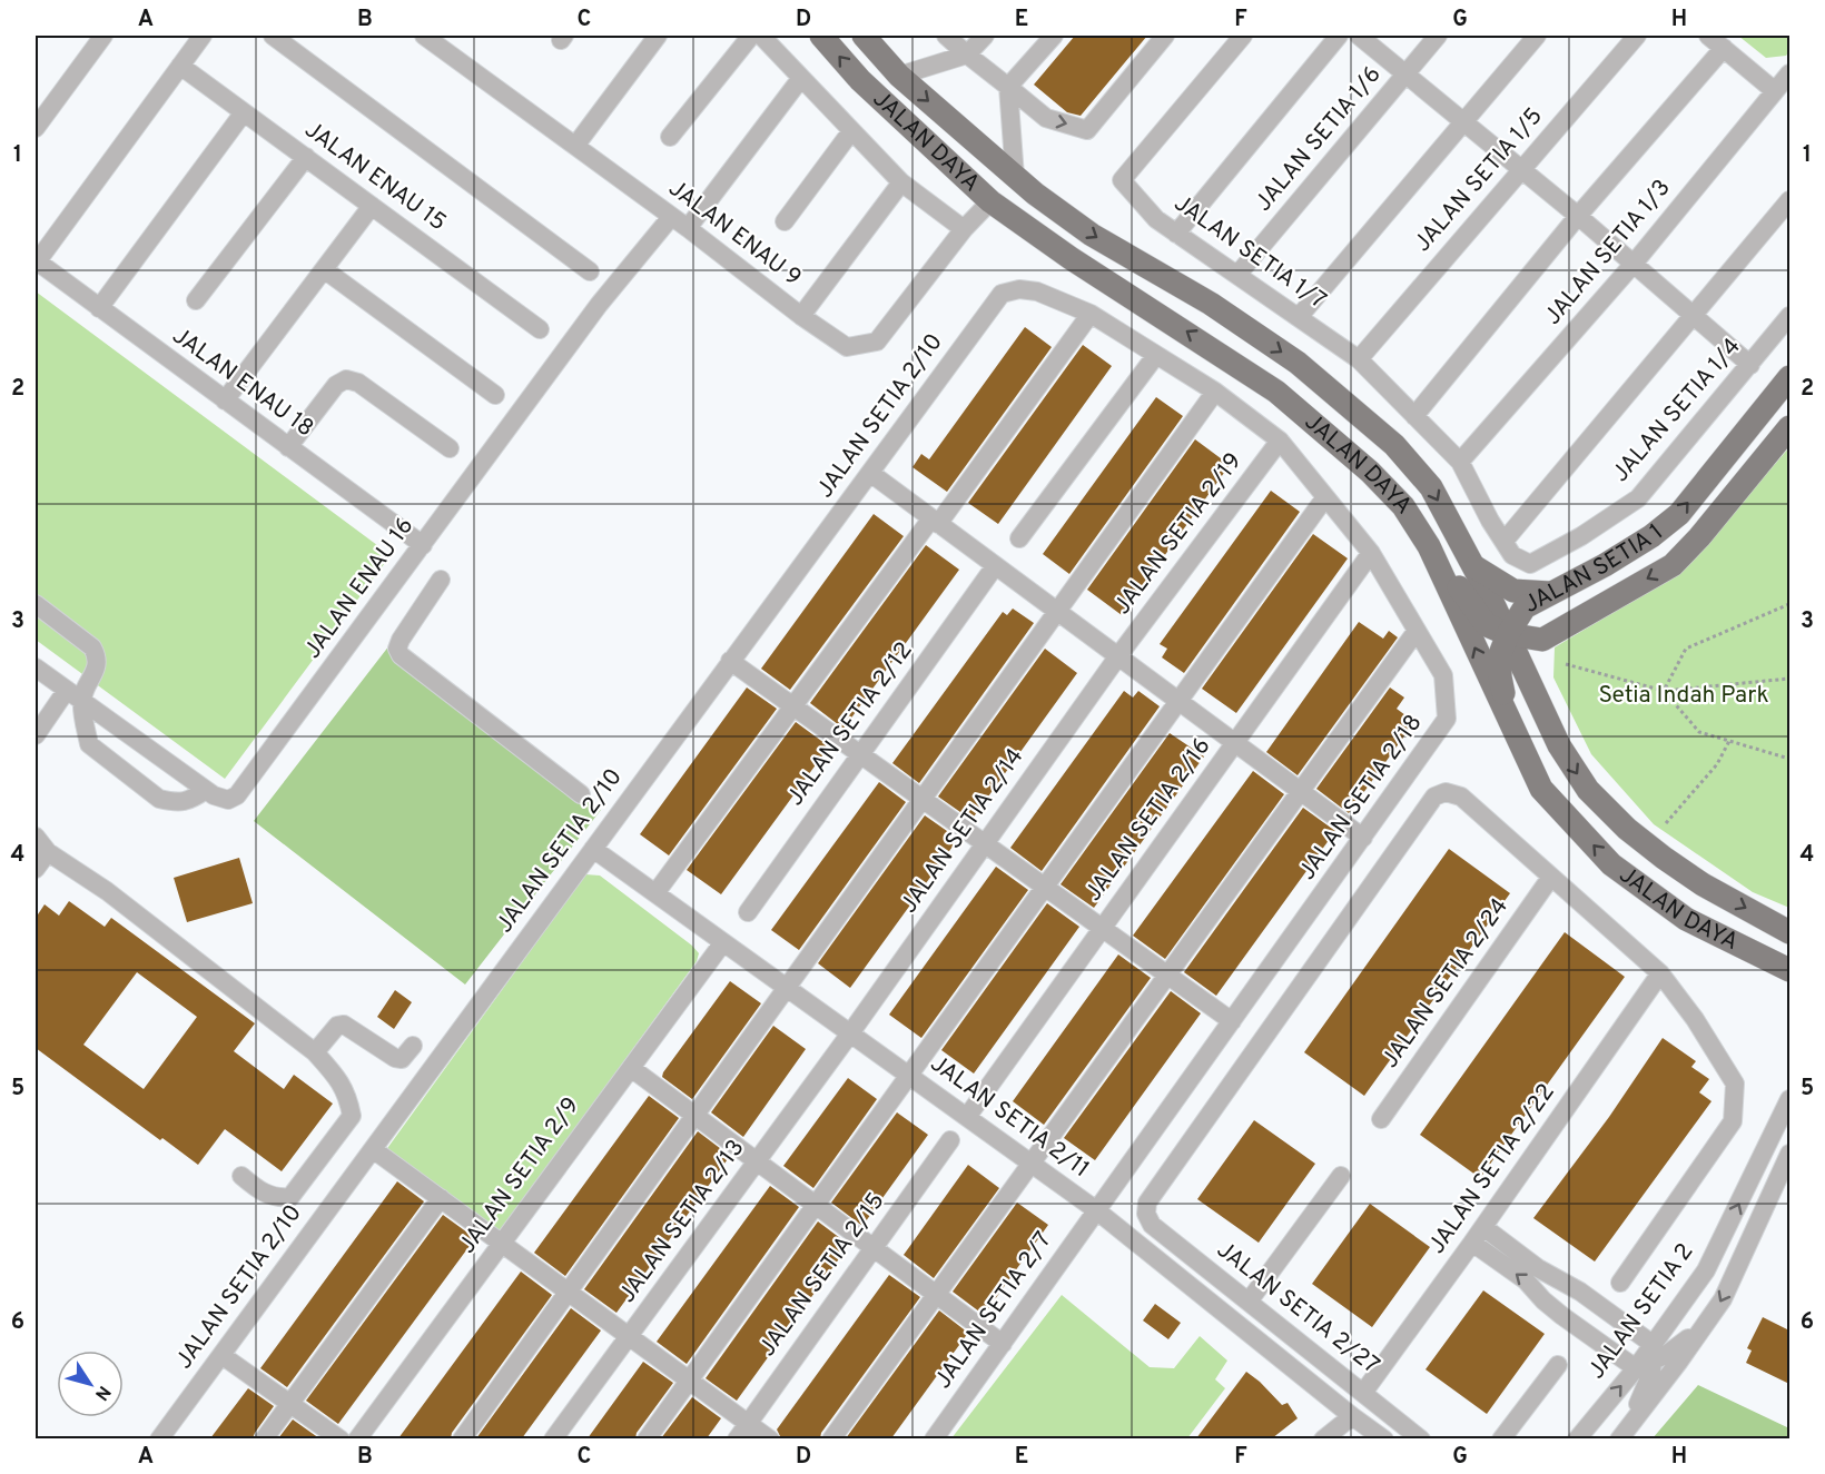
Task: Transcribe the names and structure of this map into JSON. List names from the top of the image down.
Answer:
{
  "streets": {
    "main road": ["JALAN DAYA", "JALAN SETIA 1"],
    "street": [
      "JALAN SETIA 1/6",
      "JALAN ENAU 15",
      "JALAN SETIA 1/5",
      "JALAN ENAU 9",
      "JALAN SETIA 1/7",
      "JALAN SETIA 1/3",
      "JALAN ENAU 18",
      "JALAN SETIA 1/4",
      "JALAN SETIA 2/10",
      "JALAN SETIA 2/19",
      "JALAN ENAU 16",
      "JALAN SETIA 2/12",
      "JALAN SETIA 2/18",
      "JALAN SETIA 2/16",
      "JALAN SETIA 2/14",
      "JALAN SETIA 2/24",
      "JALAN SETIA 2/11",
      "JALAN SETIA 2/22",
      "JALAN SETIA 2/9",
      "JALAN SETIA 2/13",
      "JALAN SETIA 2/15",
      "JALAN SETIA 2/27",
      "JALAN SETIA 2/7",
      "JALAN SETIA 2"
    ]
  },
  "crossings": [
    ["JALAN SETIA 1/6", "JALAN SETIA 1/7"],
    ["JALAN DAYA", "JALAN ENAU 9"],
    ["JALAN DAYA", "JALAN SETIA 1"],
    ["JALAN SETIA 1/5", "JALAN SETIA 1/7"],
    ["JALAN ENAU 9", "JALAN ENAU 16"],
    ["JALAN SETIA 1/7", "JALAN SETIA 1/3"],
    ["JALAN SETIA 1/7", "JALAN SETIA 1/4"],
    ["JALAN SETIA 1/3", "JALAN SETIA 1/4"],
    ["JALAN ENAU 18", "JALAN ENAU 16"],
    ["JALAN SETIA 2/10", "JALAN SETIA 2/18"],
    ["JALAN SETIA 2/10", "JALAN SETIA 2/11"],
    ["JALAN SETIA 2/19", "JALAN SETIA 2/18"],
    ["JALAN SETIA 2/19", "JALAN SETIA 2/14"],
    ["JALAN SETIA 2/18", "JALAN SETIA 2/16"],
    ["JALAN SETIA 2/18", "JALAN SETIA 2/11"],
    ["JALAN SETIA 2/18", "JALAN SETIA 2/7"],
    ["JALAN SETIA 2/16", "JALAN SETIA 2/11"],
    ["JALAN SETIA 2/14", "JALAN SETIA 2/11"],
    ["JALAN SETIA 2/14", "JALAN SETIA 2/13"],
    ["JALAN SETIA 2/24", "JALAN SETIA 2/27"],
    ["JALAN SETIA 2/11", "JALAN SETIA 2/9"],
    ["JALAN SETIA 2/11", "JALAN SETIA 2/13"],
    ["JALAN SETIA 2/11", "JALAN SETIA 2/7"],
    ["JALAN SETIA 2/22", "JALAN SETIA 2/27"]
  ],
  "parks": ["Setia Indah Park"],
  "north": "bottom right",
  "grid": {
    "columns": [
      "A",
      "B",
      "C",
      "D",
      "E",
      "F",
      "G",
      "H"
    ],
    "rows": [
      "1",
      "2",
      "3",
      "4",
      "5",
      "6"
    ]
  }
}
